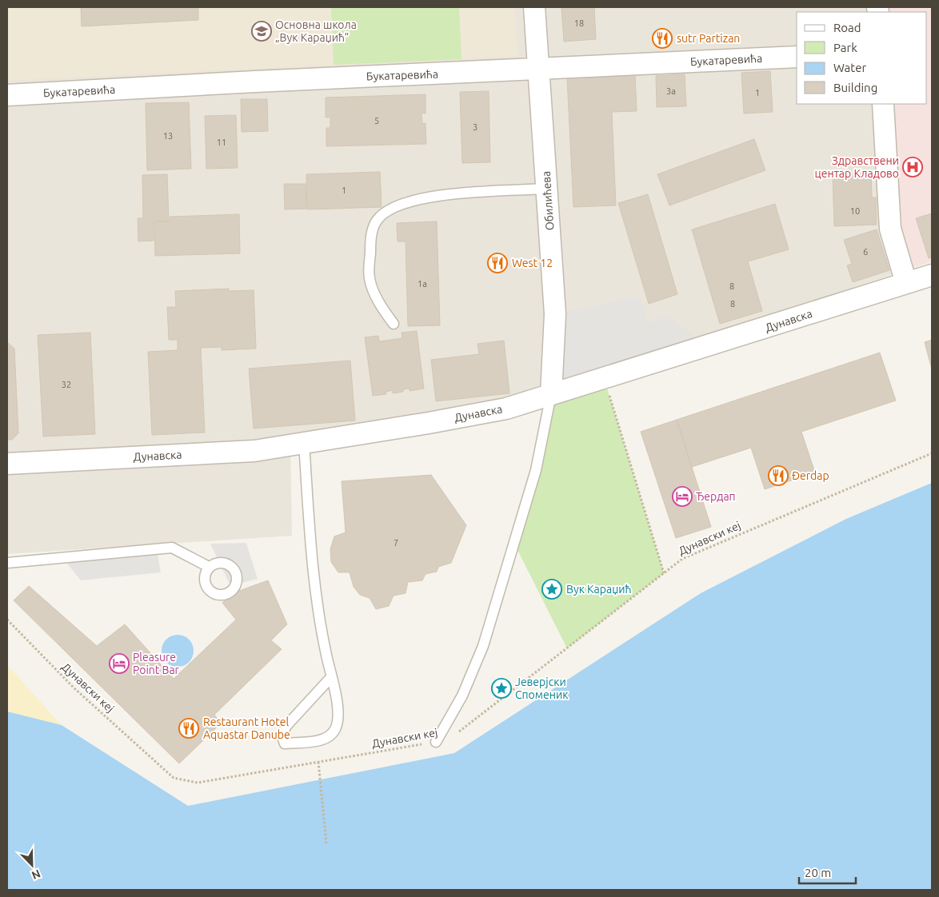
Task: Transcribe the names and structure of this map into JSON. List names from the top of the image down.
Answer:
{
  "streets": {
    "street": ["Букатаревића", "Обилићева", "Дунавска"],
    "path": ["Дунавски кеј"]
  },
  "crossings": [
    ["Букатаревића", "Обилићева"],
    ["Обилићева", "Дунавска"]
  ],
  "places": {
    "school or university": ["Основна школа „Вук Караџић”"],
    "restaurant": [
      "sutr Partizan",
      "West 12",
      "Đerdap",
      "Restaurant Hotel Aquastar Danube"
    ],
    "hospital": ["Здравствени центар Кладово"],
    "hotel": ["Ђердап", "Pleasure Point Bar"],
    "place": ["Вук Караџић", "Јеверјски Споменик"]
  },
  "house_numbers": [
    "18",
    "3a",
    "1",
    "5",
    "3",
    "13",
    "11",
    "1",
    "10",
    "6",
    "1a",
    "8",
    "8",
    "32",
    "7"
  ],
  "legend": [
    "Road",
    "Park",
    "Water",
    "Building"
  ],
  "scale_bar": "20 m",
  "north": "bottom right"
}
